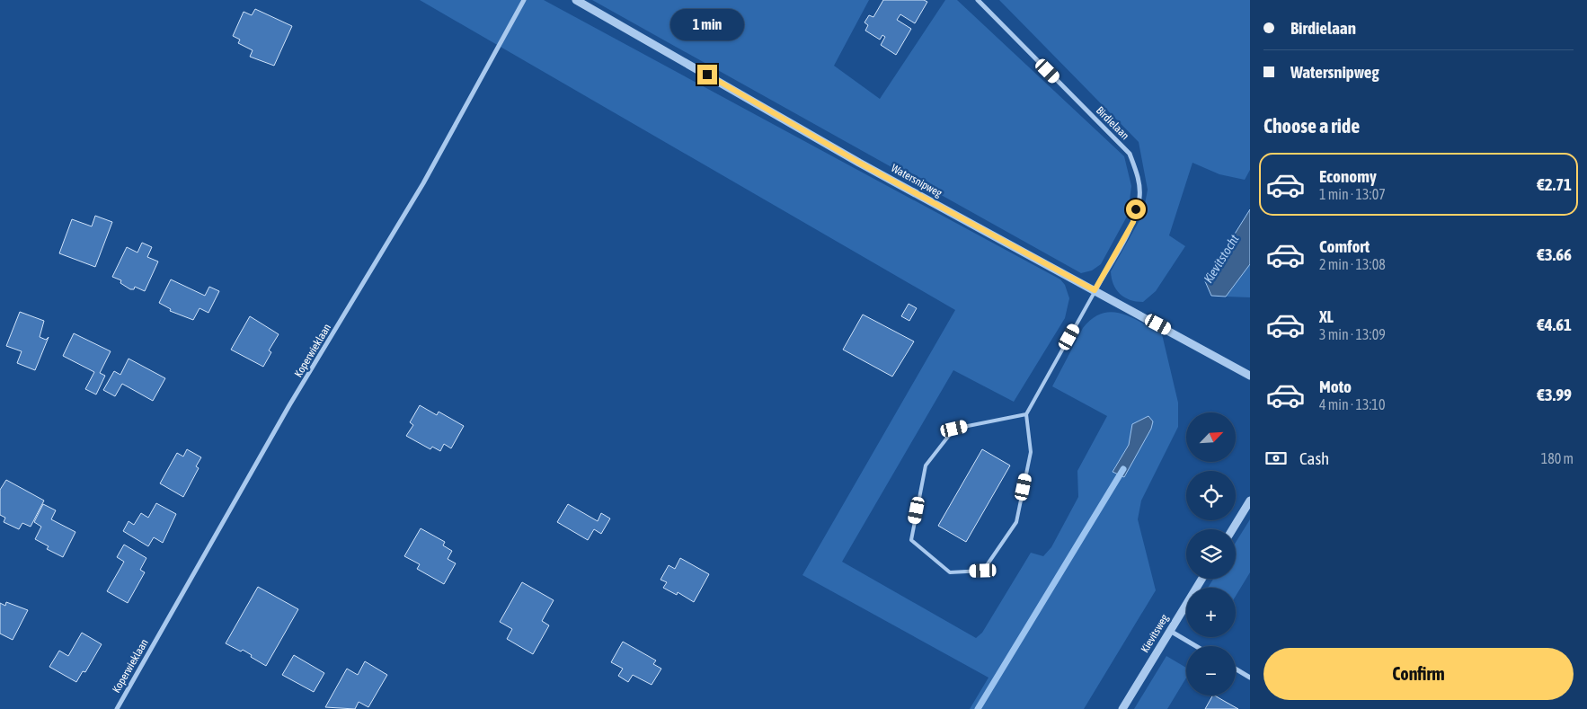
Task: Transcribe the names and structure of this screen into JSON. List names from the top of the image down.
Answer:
{
  "streets": {
    "street": [
      "Birdielaan",
      "Watersnipweg",
      "Koperwieklaan",
      "Kievitsweg"
    ]
  },
  "crossings": [
    ["Birdielaan", "Watersnipweg"]
  ],
  "water": ["Kievitstocht"],
  "north": "top right",
  "page": {
    "banner": ["Birdielaan", "Watersnipweg"],
    "bubble": "1 min",
    "heading": "Choose a ride",
    "list": [
      {
        "name": "Economy",
        "note": "1 min · 13:07",
        "value": "€2.71"
      },
      {
        "name": "Comfort",
        "note": "2 min · 13:08",
        "value": "€3.66"
      },
      {
        "name": "XL",
        "note": "3 min · 13:09",
        "value": "€4.61"
      },
      {
        "name": "Moto",
        "note": "4 min · 13:10",
        "value": "€3.99"
      }
    ],
    "map_buttons": ["+", "−"],
    "pay": ["Cash", "180 m"],
    "buttons": "Confirm"
  }
}
